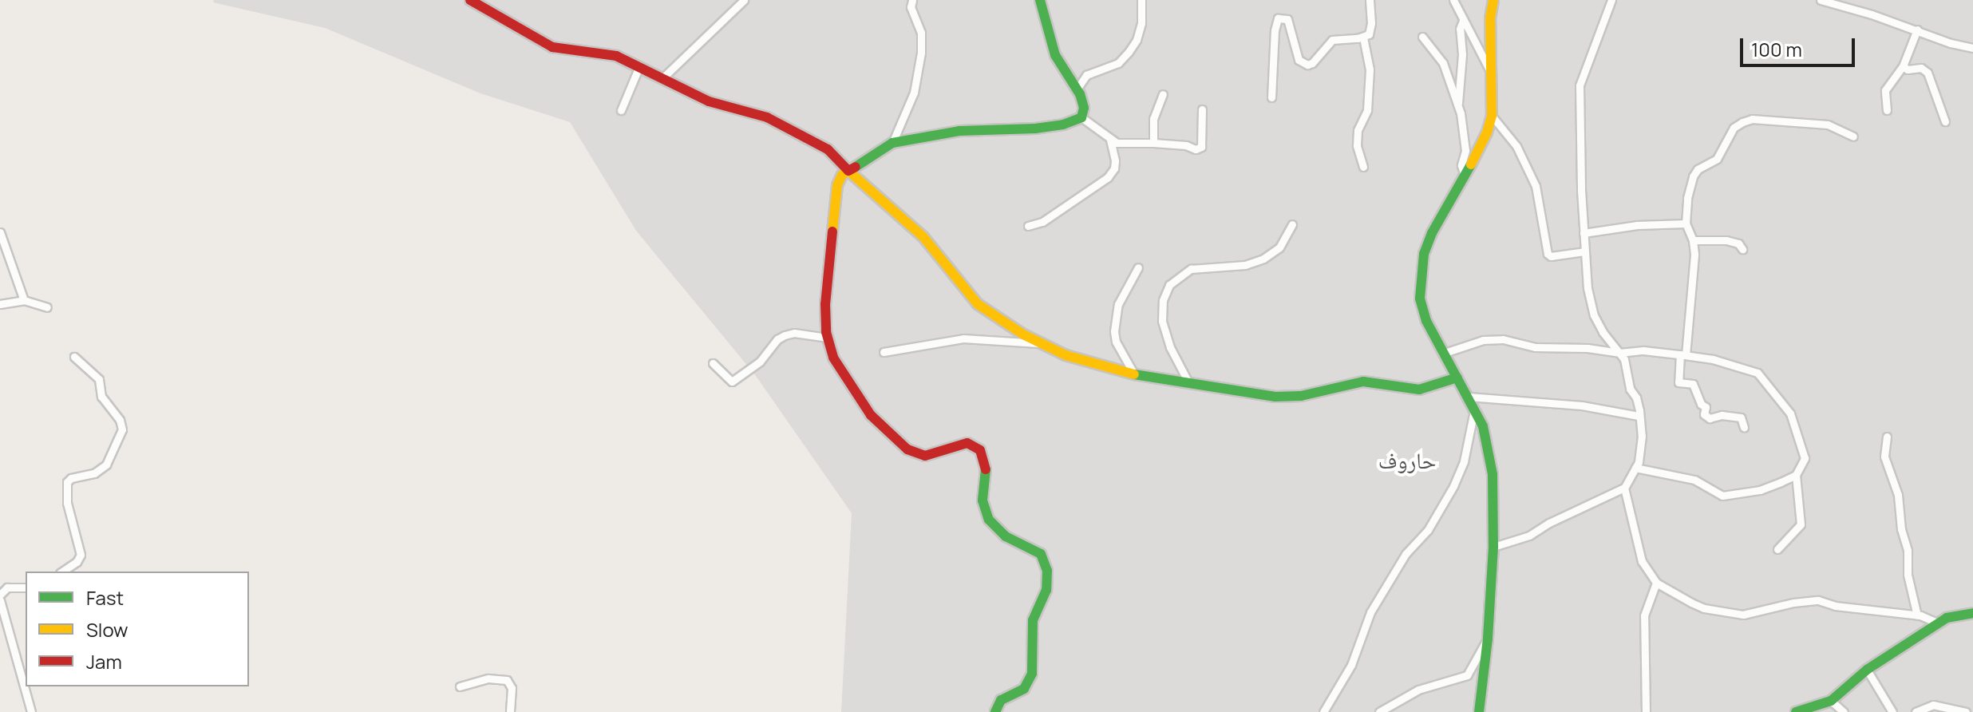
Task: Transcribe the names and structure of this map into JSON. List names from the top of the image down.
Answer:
{
  "districts": ["حاروف"],
  "legend": ["Fast", "Slow", "Jam"],
  "scale_bar": "100 m"
}
